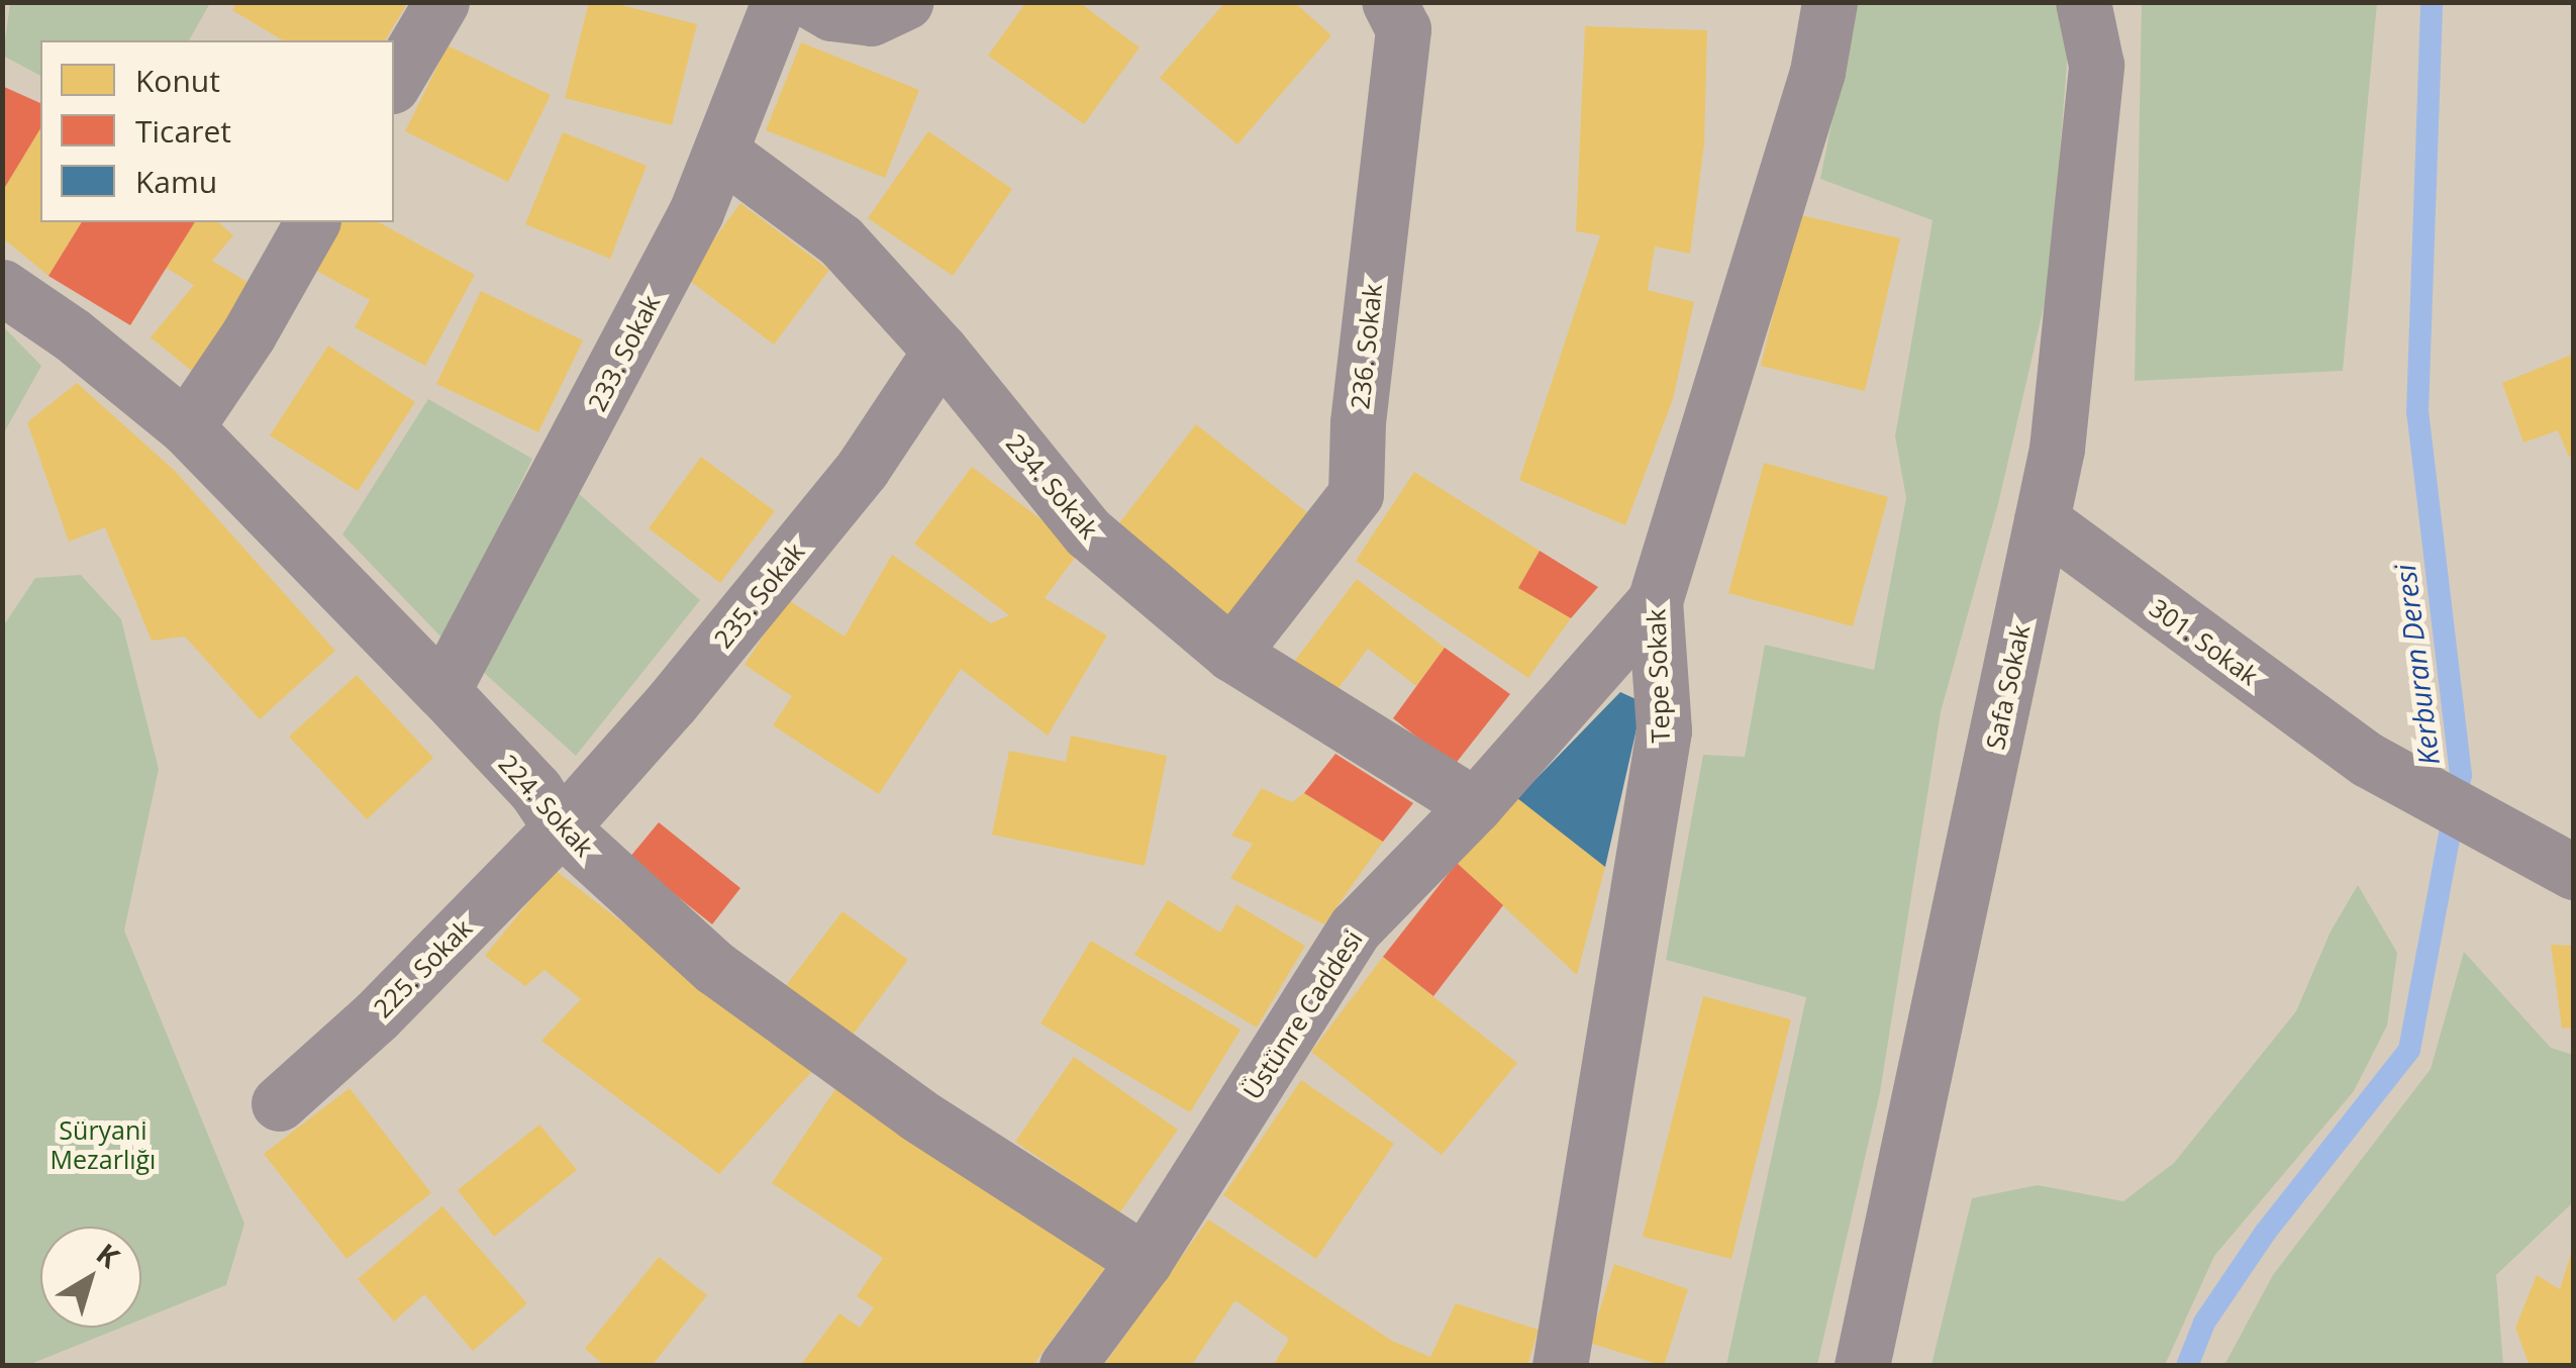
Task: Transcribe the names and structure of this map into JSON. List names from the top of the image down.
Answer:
{
  "streets": {
    "street": [
      "236. Sokak",
      "233. Sokak",
      "234. Sokak",
      "235. Sokak",
      "301. Sokak",
      "Tepe Sokak",
      "Safa Sokak",
      "224. Sokak",
      "225. Sokak",
      "Üstünre Caddesi"
    ]
  },
  "crossings": [
    ["236. Sokak", "234. Sokak"],
    ["233. Sokak", "234. Sokak"],
    ["233. Sokak", "224. Sokak"],
    ["234. Sokak", "235. Sokak"],
    ["234. Sokak", "Üstünre Caddesi"],
    ["235. Sokak", "224. Sokak"],
    ["235. Sokak", "225. Sokak"],
    ["301. Sokak", "Safa Sokak"],
    ["Tepe Sokak", "Üstünre Caddesi"],
    ["224. Sokak", "225. Sokak"],
    ["224. Sokak", "Üstünre Caddesi"]
  ],
  "water": ["Kerburan Deresi"],
  "parks": ["Süryani Mezarlığı"],
  "legend": ["Konut", "Ticaret", "Kamu"],
  "north": "top right"
}
